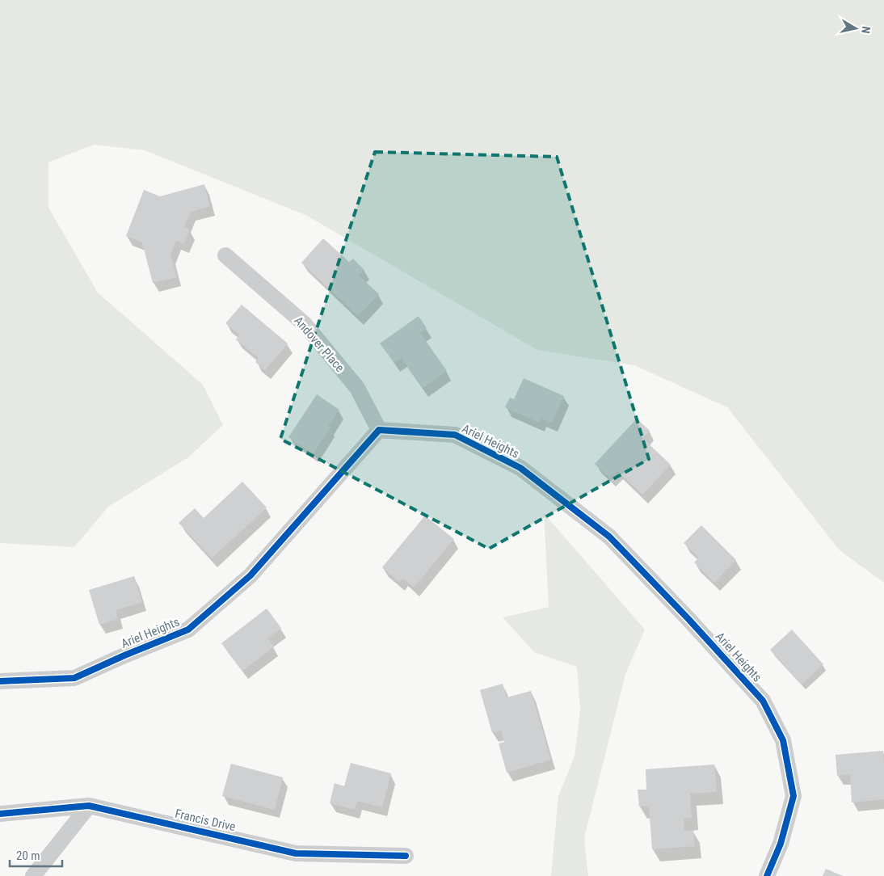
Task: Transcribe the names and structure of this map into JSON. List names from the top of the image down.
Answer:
{
  "streets": {
    "street": ["Andover Place", "Ariel Heights", "Francis Drive"]
  },
  "crossings": [
    ["Andover Place", "Ariel Heights"]
  ],
  "scale_bar": "20 m",
  "north": "right"
}
